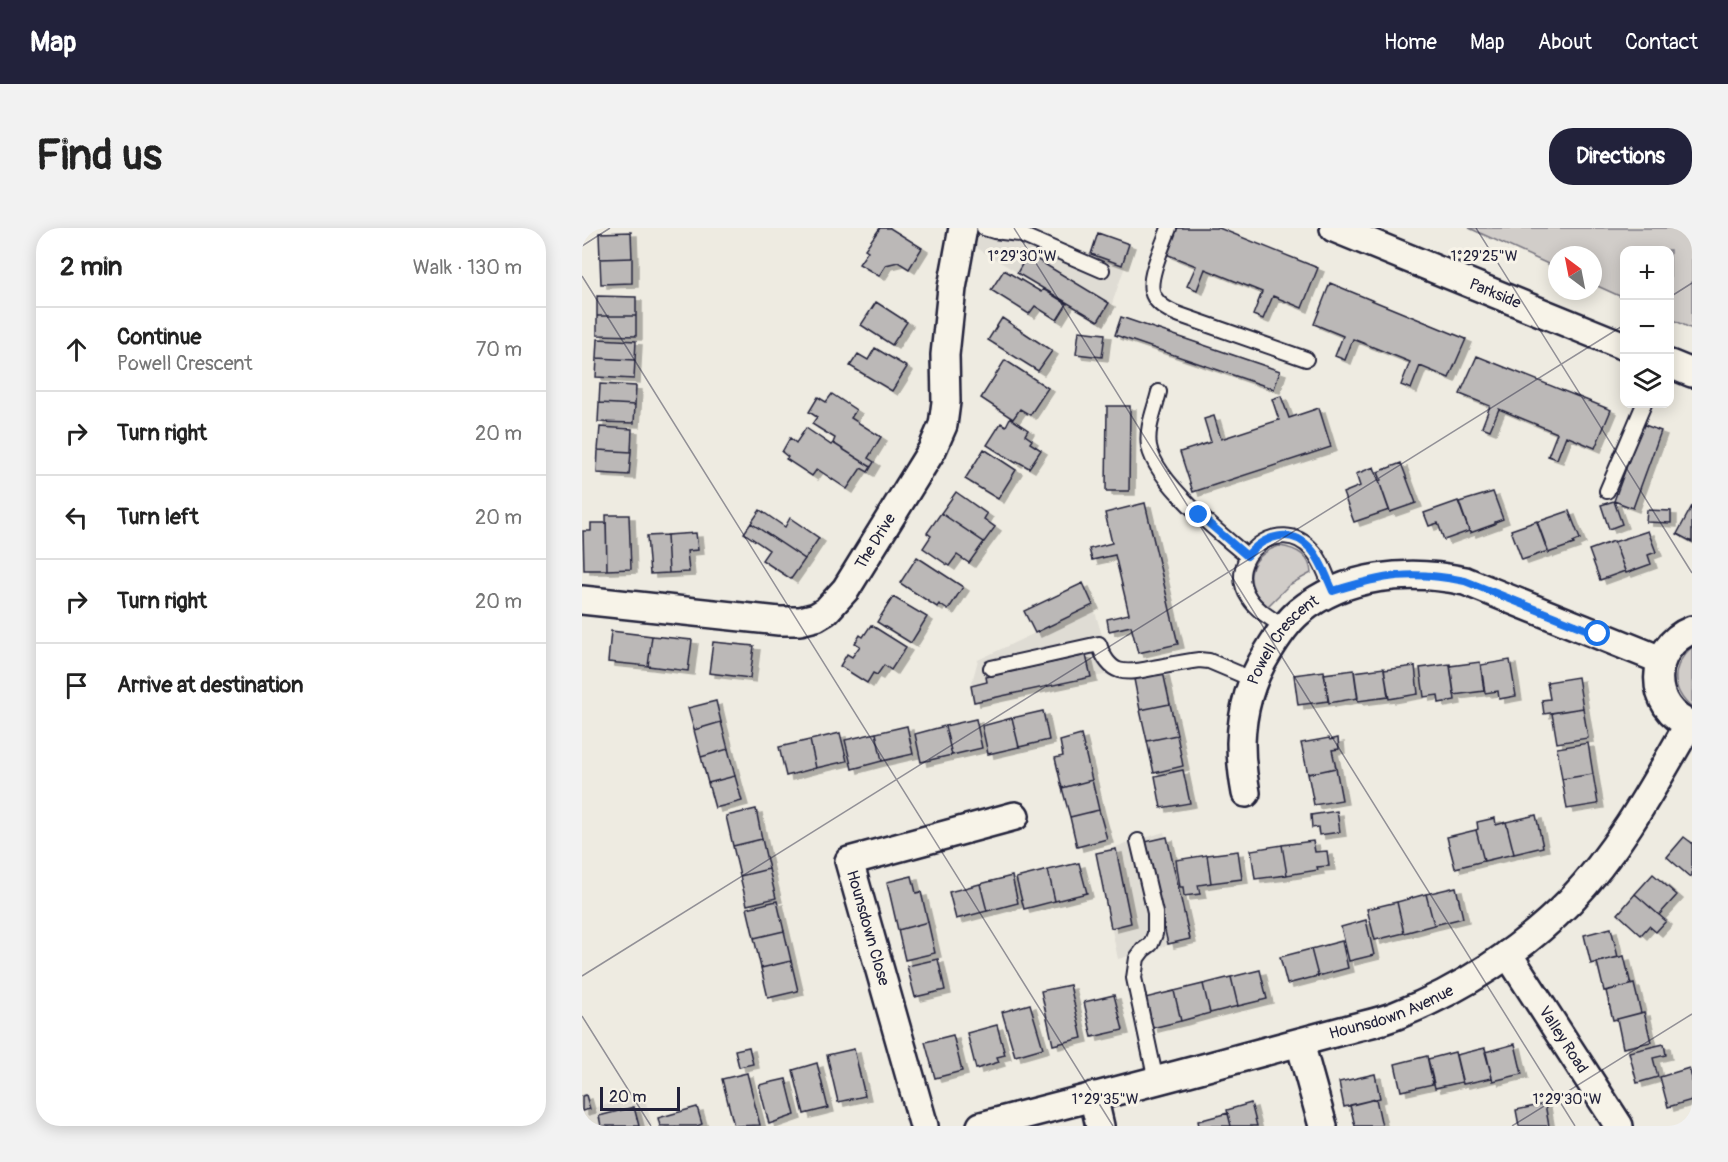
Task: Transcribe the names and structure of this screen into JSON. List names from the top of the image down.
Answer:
{
  "streets": {
    "street": [
      "Parkside",
      "The Drive",
      "Powell Crescent",
      "Hounsdown Close",
      "Hounsdown Avenue",
      "Valley Road"
    ]
  },
  "crossings": [
    ["Powell Crescent", "Hounsdown Avenue"],
    ["Hounsdown Avenue", "Valley Road"]
  ],
  "scale_bar": "20 m",
  "north": "top left",
  "page": {
    "header": "Map",
    "nav": [
      "Home",
      "Map",
      "About",
      "Contact"
    ],
    "buttons": "Directions",
    "title": "Find us",
    "heading": ["2 min", "Walk · 130 m"],
    "map_buttons": ["+", "−"],
    "list": [
      ["Continue", "Powell Crescent", "70 m"],
      ["Turn right", "20 m"],
      ["Turn left", "20 m"],
      ["Turn right", "20 m"],
      "Arrive at destination"
    ],
    "scale": "20 m"
  },
  "coordinates": ["1°29'25\"W", "1°29'30\"W", "1°29'35\"W"]
}
